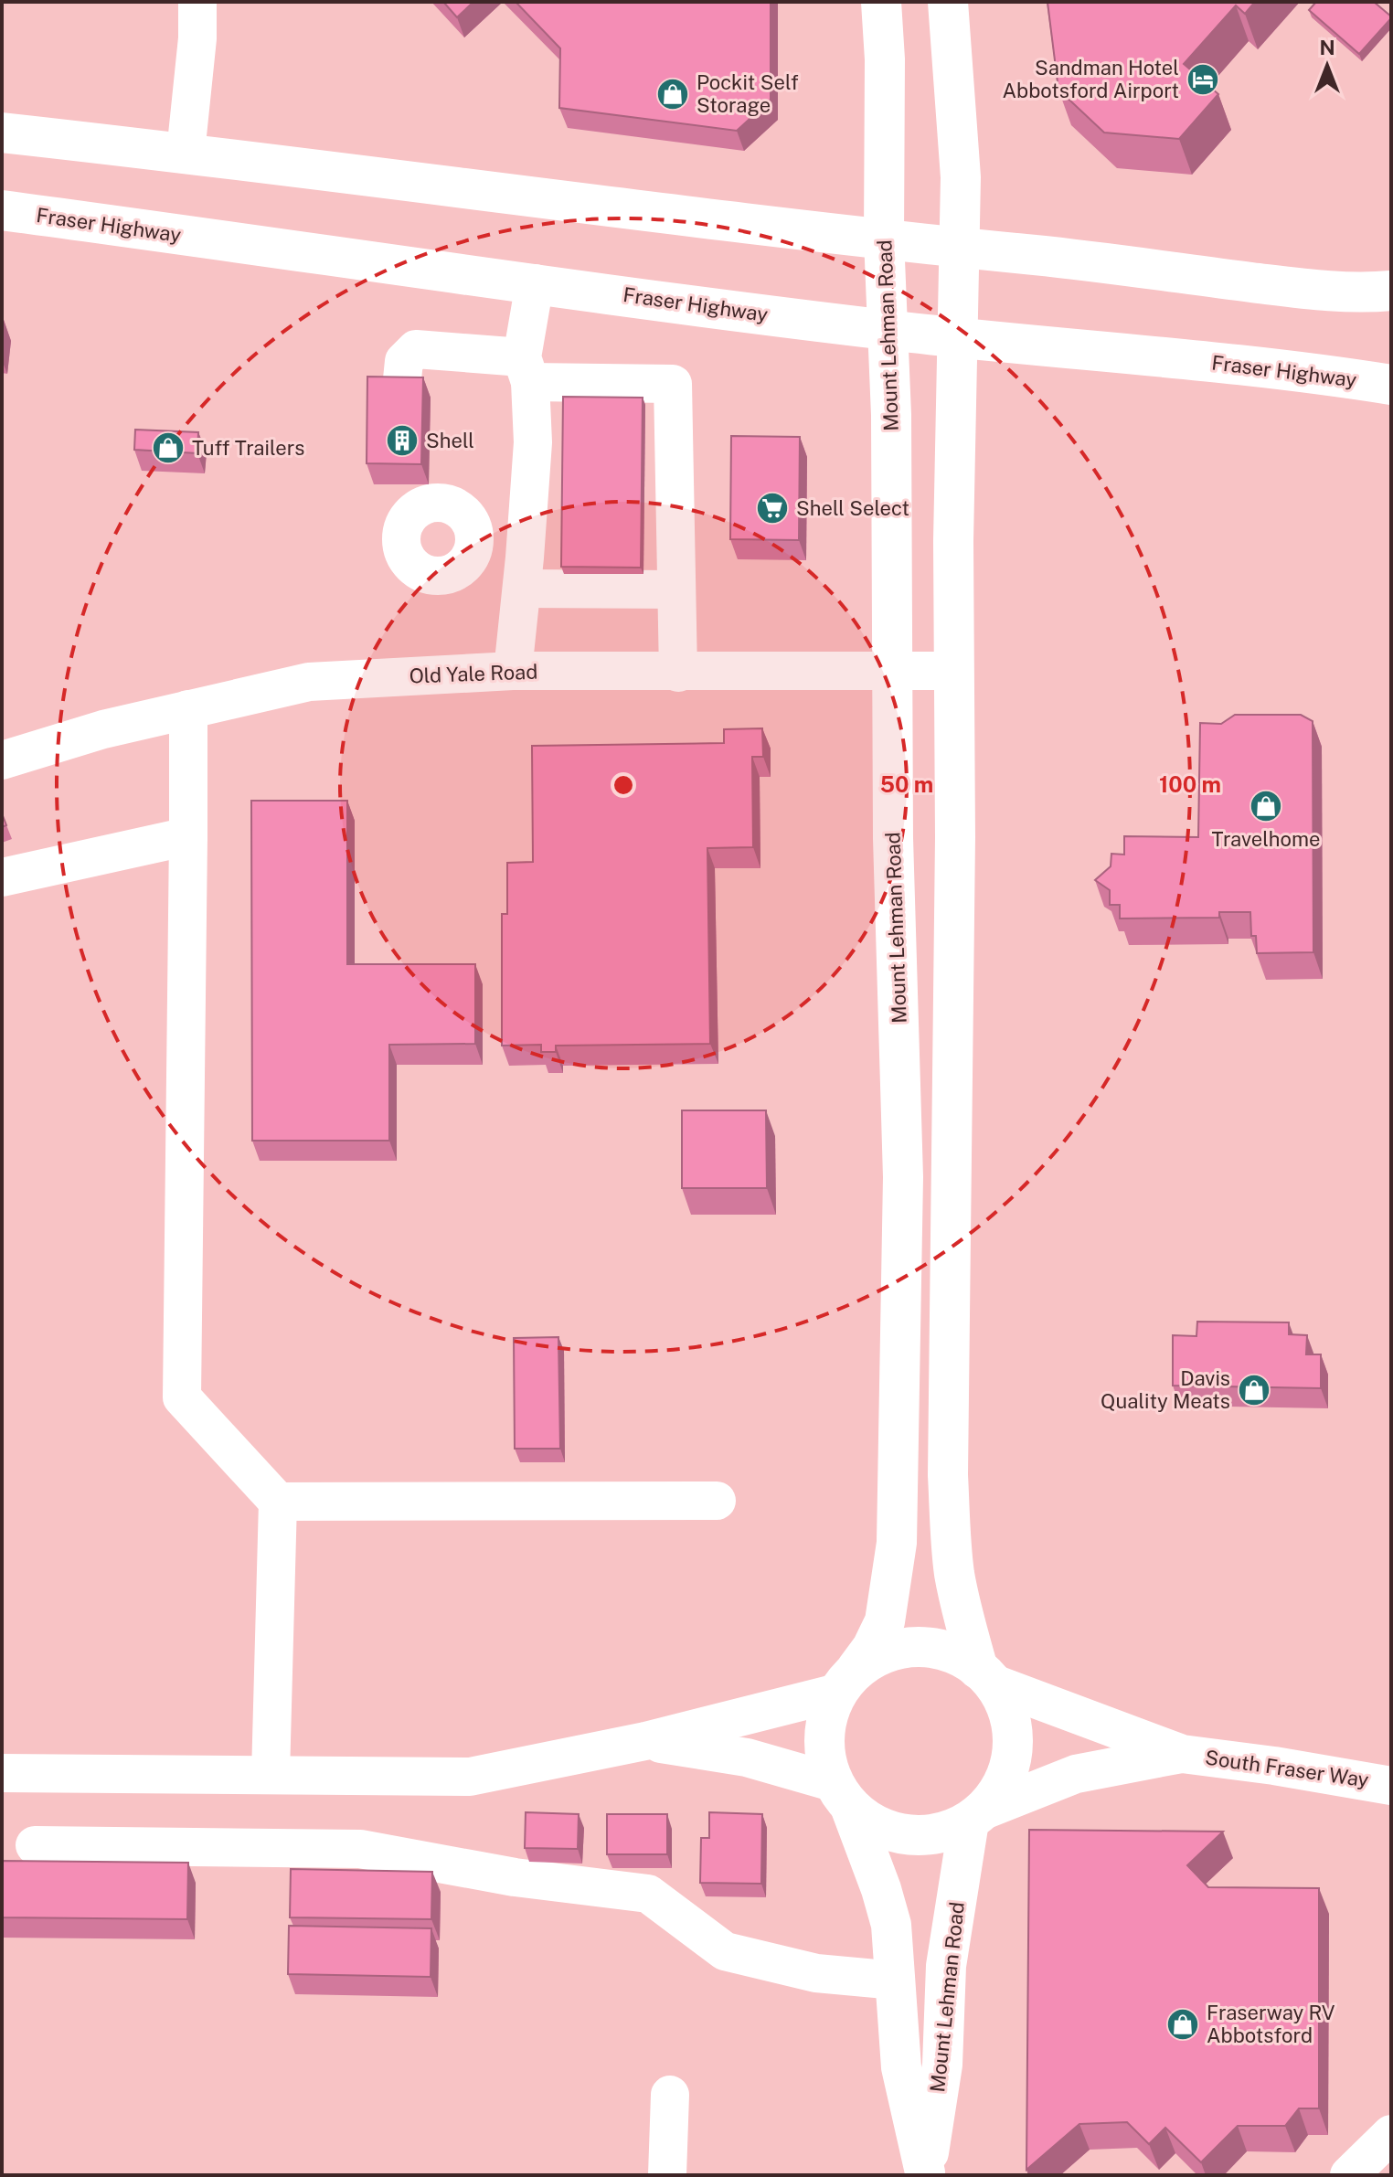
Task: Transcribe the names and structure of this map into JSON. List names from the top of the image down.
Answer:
{
  "streets": {
    "main road": ["Fraser Highway", "Mount Lehman Road"],
    "street": ["Old Yale Road", "South Fraser Way"]
  },
  "crossings": [
    ["Fraser Highway", "Mount Lehman Road"],
    ["Mount Lehman Road", "Old Yale Road"],
    ["Mount Lehman Road", "South Fraser Way"]
  ],
  "places": {
    "hotel": ["Sandman Hotel Abbotsford Airport"],
    "shop": [
      "Pockit Self Storage",
      "Tuff Trailers",
      "Travelhome",
      "Davis Quality Meats",
      "Fraserway RV Abbotsford"
    ],
    "building": ["Shell"],
    "supermarket": ["Shell Select"]
  },
  "north": "top",
  "rings": ["50 m", "100 m"]
}
